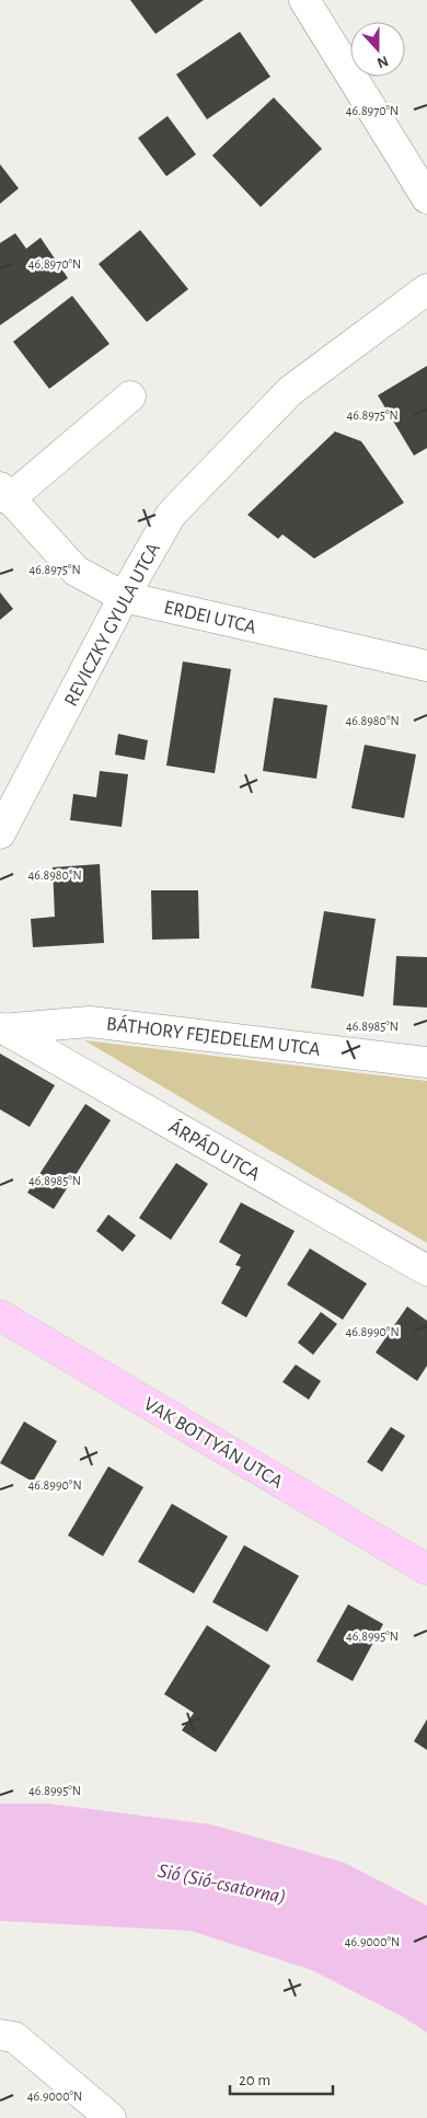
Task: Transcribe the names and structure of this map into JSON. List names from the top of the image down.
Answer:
{
  "streets": {
    "main road": ["VAK BOTTYÁN UTCA"],
    "street": [
      "ERDEI UTCA",
      "REVICZKY GYULA UTCA",
      "BÁTHORY FEJEDELEM UTCA",
      "ÁRPÁD UTCA"
    ]
  },
  "crossings": [
    ["ERDEI UTCA", "REVICZKY GYULA UTCA"],
    ["BÁTHORY FEJEDELEM UTCA", "ÁRPÁD UTCA"]
  ],
  "water": ["Sió (Sió-csatorna)"],
  "scale_bar": "20 m",
  "north": "bottom",
  "coordinates": [
    "46.8970°N",
    "46.8975°N",
    "46.8980°N",
    "46.8985°N",
    "46.8990°N",
    "46.8995°N",
    "46.9000°N"
  ]
}
